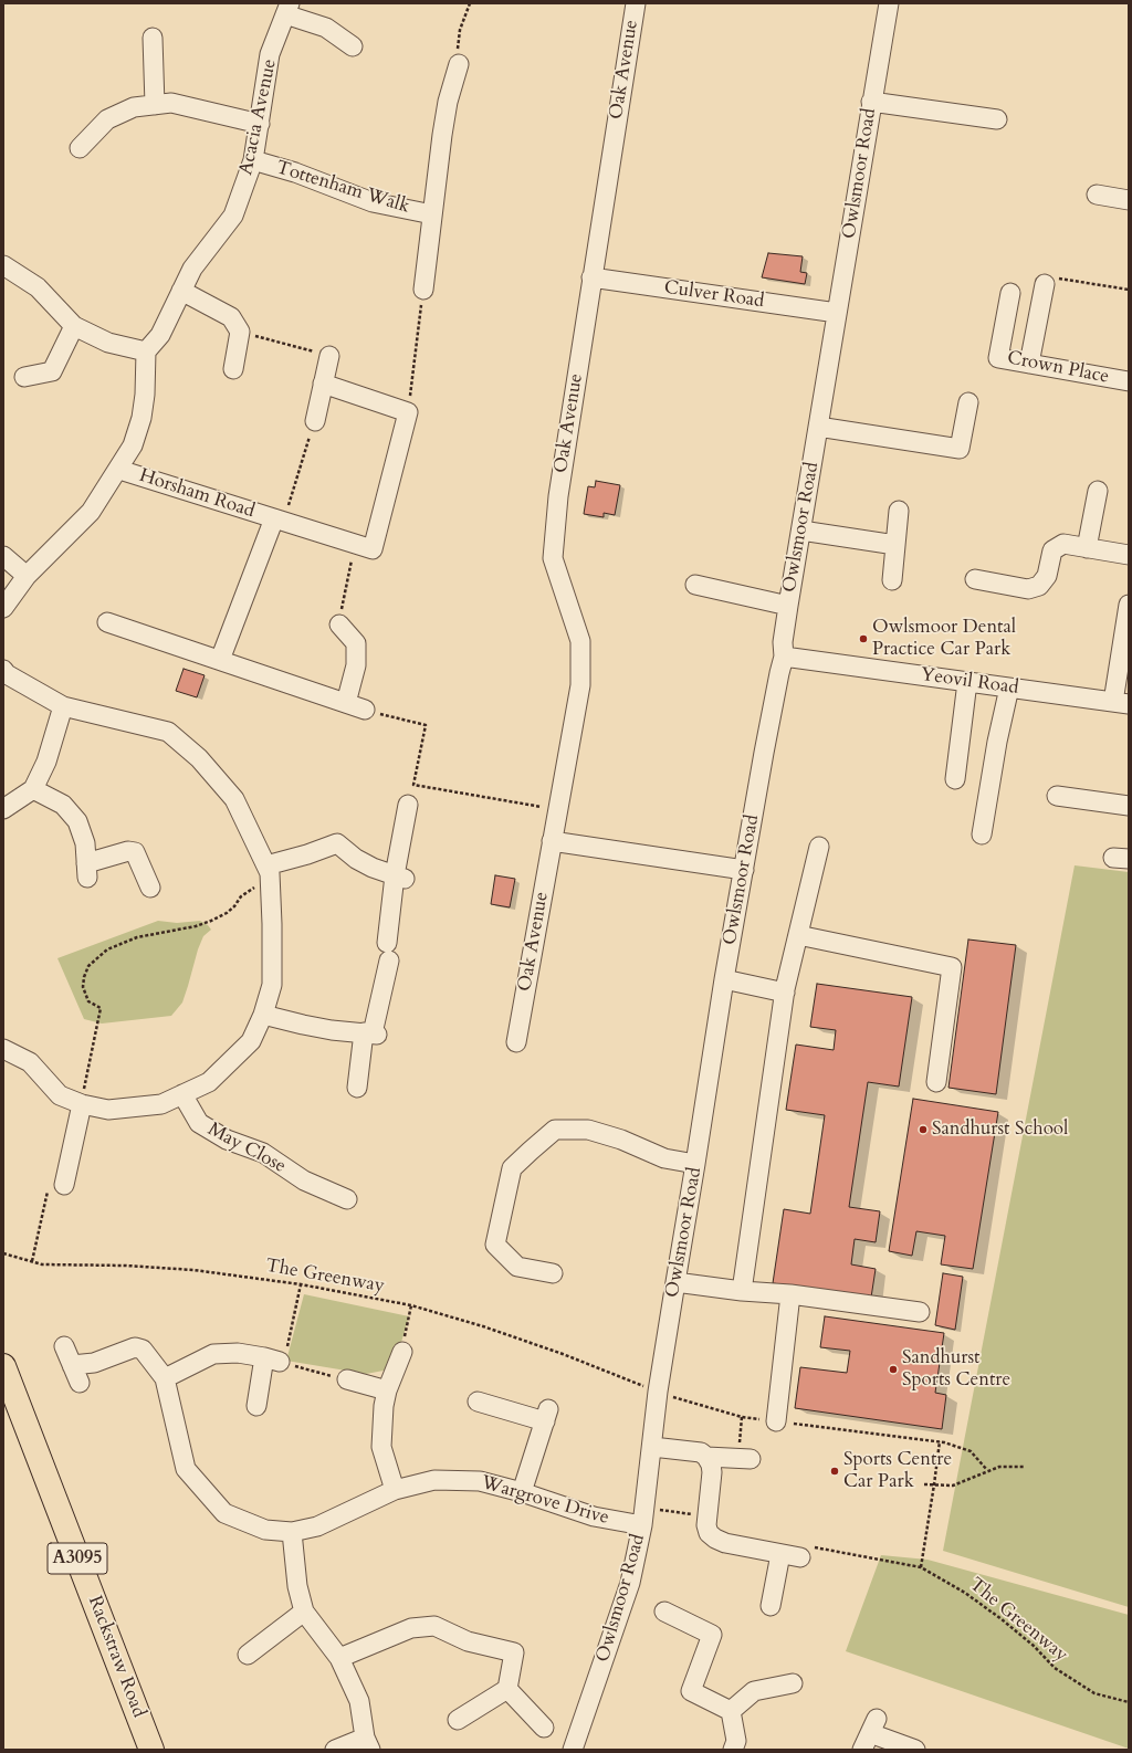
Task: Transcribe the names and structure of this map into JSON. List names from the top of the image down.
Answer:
{
  "streets": {
    "main road": ["A3095", "Rackstraw Road"],
    "street": [
      "Oak Avenue",
      "Acacia Avenue",
      "Owlsmoor Road",
      "Tottenham Walk",
      "Culver Road",
      "Crown Place",
      "Horsham Road",
      "Yeovil Road",
      "May Close",
      "Wargrove Drive"
    ],
    "path": ["The Greenway"]
  },
  "crossings": [
    ["Oak Avenue", "Culver Road"],
    ["Acacia Avenue", "Tottenham Walk"],
    ["Owlsmoor Road", "Culver Road"],
    ["Owlsmoor Road", "Yeovil Road"],
    ["Owlsmoor Road", "Wargrove Drive"]
  ],
  "places": [
    "Owlsmoor Dental Practice Car Park",
    "Sandhurst School",
    "Sandhurst Sports Centre",
    "Sports Centre Car Park"
  ]
}
